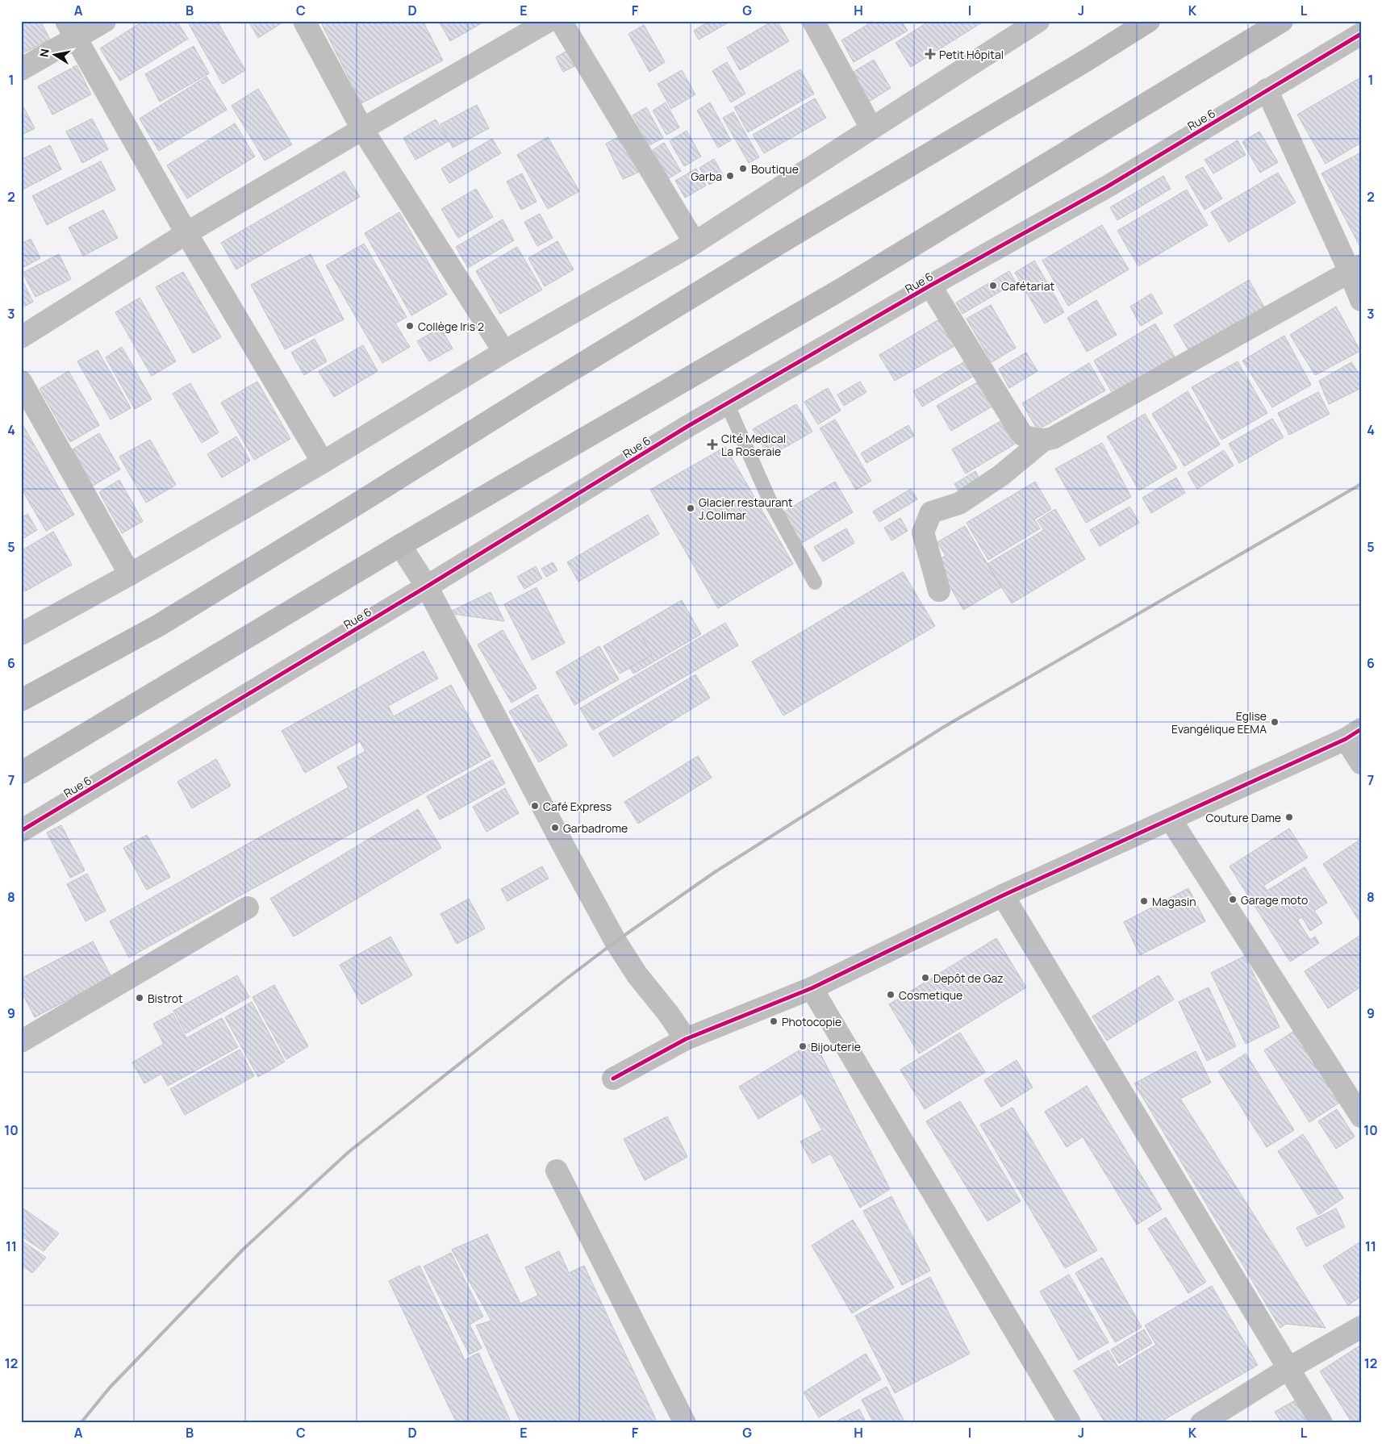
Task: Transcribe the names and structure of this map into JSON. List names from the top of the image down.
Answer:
{
  "streets": {
    "street": ["Rue 6"]
  },
  "places": {
    "health": ["Petit Hôpital", "Cité Medical La Roseraie"],
    "other": [
      "Boutique",
      "Garba",
      "Cafétariat",
      "Collège Iris 2",
      "Glacier restaurant J.Colimar",
      "Eglise Evangélique EEMA",
      "Café Express",
      "Couture Dame",
      "Garbadrome",
      "Garage moto",
      "Magasin",
      "Depôt de Gaz",
      "Cosmetique",
      "Bistrot",
      "Photocopie",
      "Bijouterie"
    ]
  },
  "north": "left",
  "grid": {
    "columns": [
      "A",
      "B",
      "C",
      "D",
      "E",
      "F",
      "G",
      "H",
      "I",
      "J",
      "K",
      "L"
    ],
    "rows": [
      "1",
      "2",
      "3",
      "4",
      "5",
      "6",
      "7",
      "8",
      "9",
      "10",
      "11",
      "12"
    ]
  }
}
